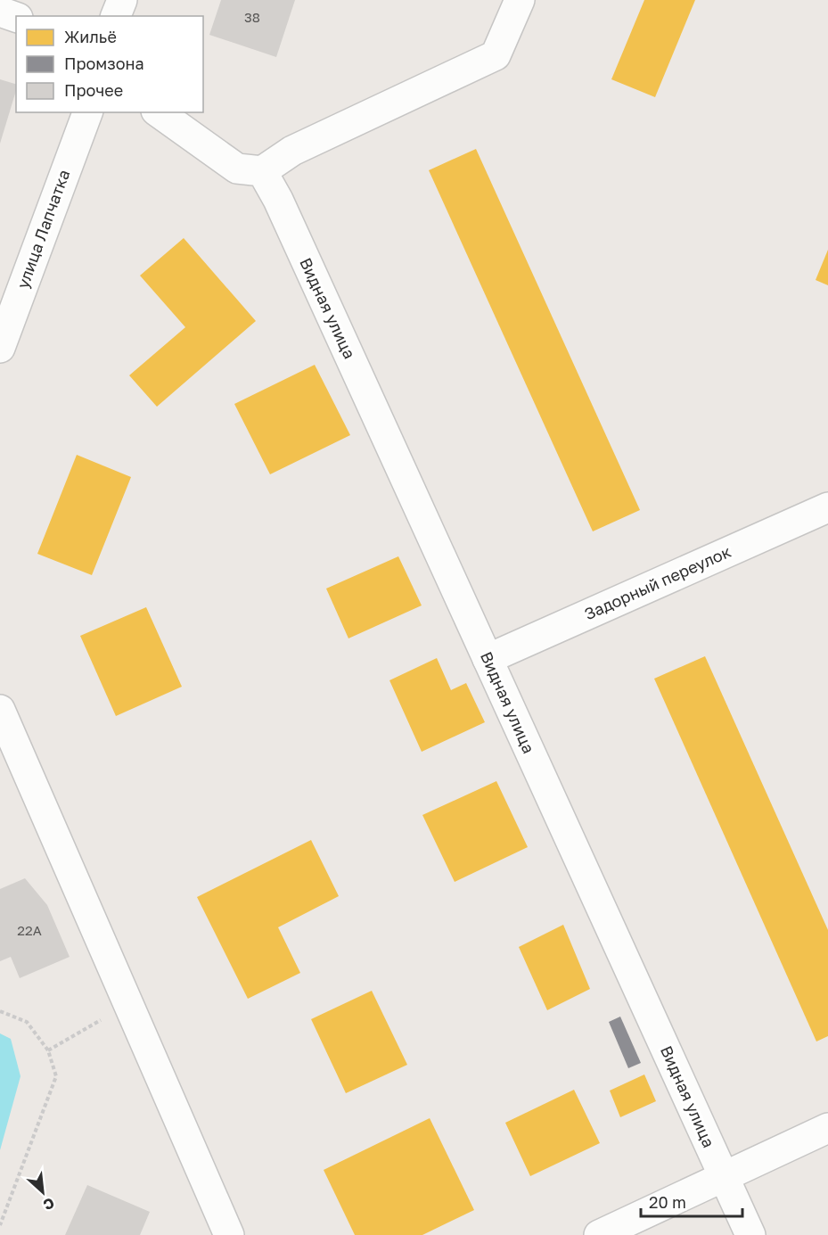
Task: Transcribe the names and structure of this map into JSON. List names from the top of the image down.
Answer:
{
  "streets": {
    "street": ["улица Лапчатка", "Видная улица", "Задорный переулок"]
  },
  "crossings": [
    ["Видная улица", "Задорный переулок"]
  ],
  "house_numbers": ["38", "22А"],
  "legend": ["Жильё", "Промзона", "Прочее"],
  "scale_bar": "20 m",
  "north": "bottom right"
}
